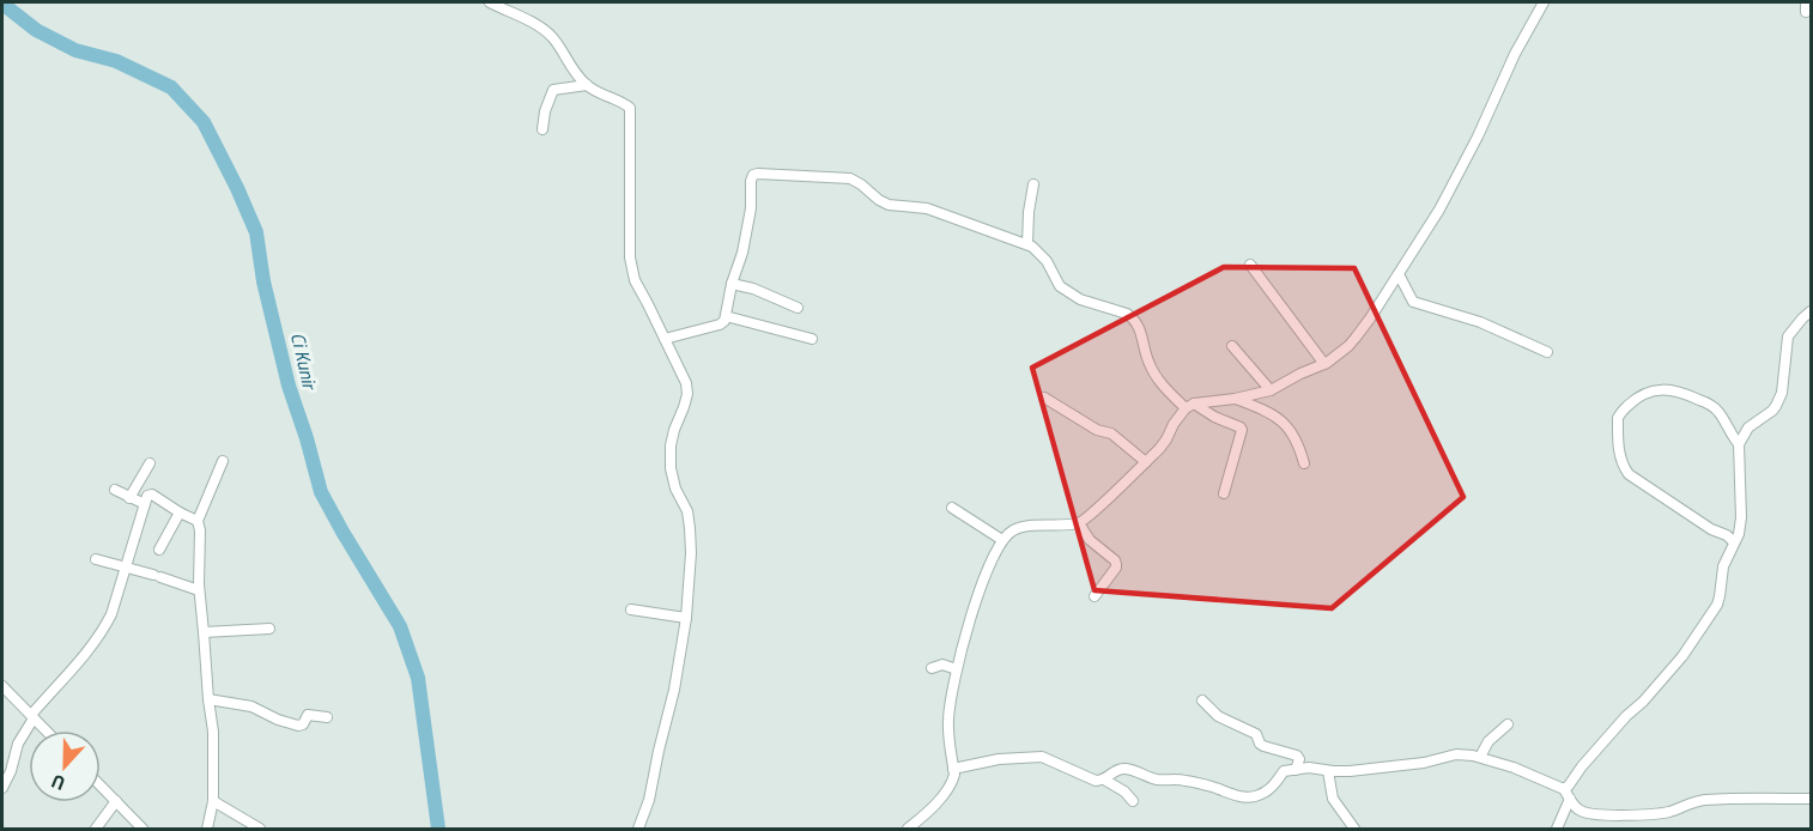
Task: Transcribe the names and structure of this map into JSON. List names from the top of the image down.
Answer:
{
  "water": ["Ci Kunir"],
  "north": "bottom"
}
